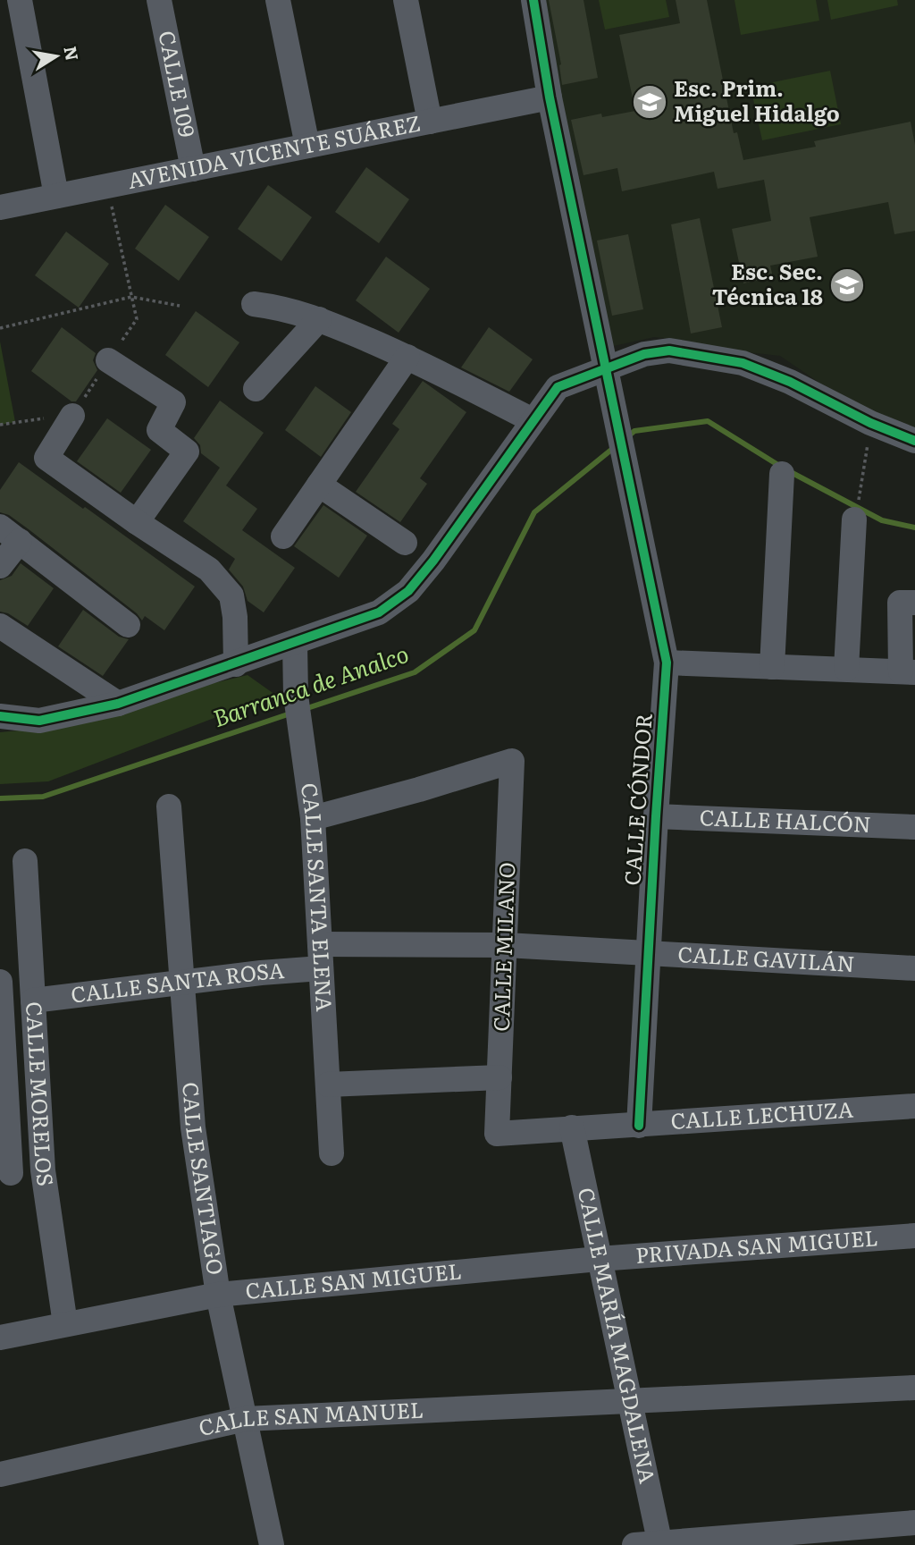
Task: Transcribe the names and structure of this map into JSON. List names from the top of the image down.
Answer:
{
  "streets": {
    "street": [
      "CALLE 109",
      "AVENIDA VICENTE SUÁREZ",
      "CALLE CÓNDOR",
      "CALLE HALCÓN",
      "CALLE SANTA ELENA",
      "CALLE MILANO",
      "CALLE GAVILÁN",
      "CALLE SANTA ROSA",
      "CALLE MORELOS",
      "CALLE LECHUZA",
      "CALLE SANTIAGO",
      "PRIVADA SAN MIGUEL",
      "CALLE SAN MIGUEL",
      "CALLE MARÍA MAGDALENA",
      "CALLE SAN MANUEL"
    ]
  },
  "crossings": [
    ["CALLE 109", "AVENIDA VICENTE SUÁREZ"],
    ["AVENIDA VICENTE SUÁREZ", "CALLE CÓNDOR"],
    ["CALLE CÓNDOR", "CALLE HALCÓN"],
    ["CALLE CÓNDOR", "CALLE GAVILÁN"],
    ["CALLE CÓNDOR", "CALLE LECHUZA"],
    ["CALLE SANTA ELENA", "CALLE MILANO"],
    ["CALLE SANTA ELENA", "CALLE SANTA ROSA"],
    ["CALLE MILANO", "CALLE GAVILÁN"],
    ["CALLE MILANO", "CALLE SANTA ROSA"],
    ["CALLE MILANO", "CALLE LECHUZA"],
    ["CALLE GAVILÁN", "CALLE SANTA ROSA"],
    ["CALLE SANTA ROSA", "CALLE MORELOS"],
    ["CALLE SANTA ROSA", "CALLE SANTIAGO"],
    ["CALLE MORELOS", "CALLE SAN MIGUEL"],
    ["CALLE LECHUZA", "CALLE MARÍA MAGDALENA"],
    ["CALLE SANTIAGO", "CALLE SAN MIGUEL"],
    ["CALLE SANTIAGO", "CALLE SAN MANUEL"],
    ["PRIVADA SAN MIGUEL", "CALLE SAN MIGUEL"],
    ["PRIVADA SAN MIGUEL", "CALLE MARÍA MAGDALENA"],
    ["CALLE SAN MIGUEL", "CALLE MARÍA MAGDALENA"],
    ["CALLE MARÍA MAGDALENA", "CALLE SAN MANUEL"]
  ],
  "water": ["Barranca de Analco"],
  "places": {
    "school or university": ["Esc. Prim. Miguel Hidalgo", "Esc. Sec. Técnica 18"]
  },
  "north": "right"
}
